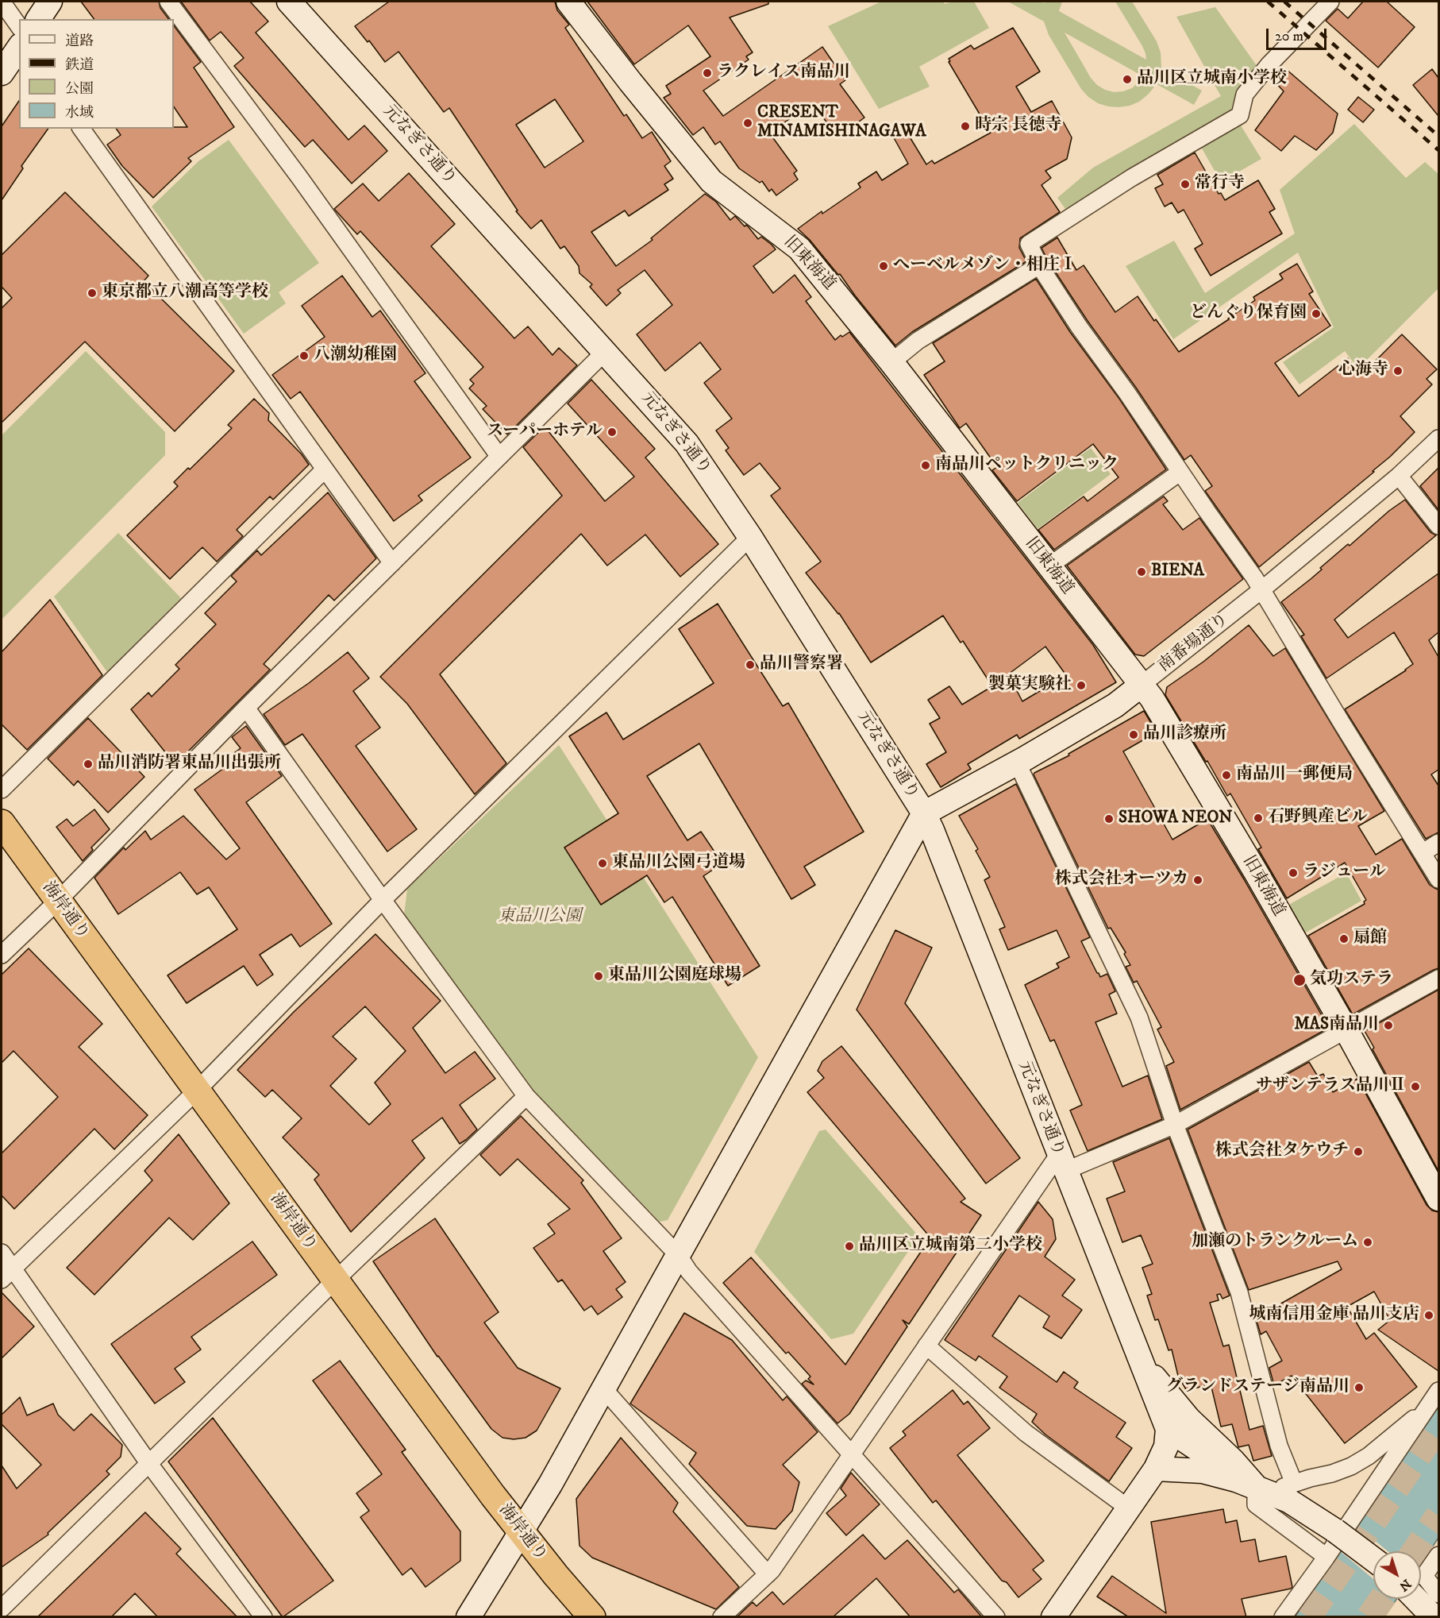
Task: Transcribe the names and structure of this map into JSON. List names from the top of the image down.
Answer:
{
  "streets": {
    "highway": ["海岸通り"],
    "street": ["元なぎさ通り", "旧東海道", "南番場通り"]
  },
  "crossings": [
    ["元なぎさ通り", "南番場通り"],
    ["旧東海道", "南番場通り"]
  ],
  "parks": ["東品川公園"],
  "places": [
    "ラクレイス南品川",
    "品川区立城南小学校",
    "CRESENT MINAMISHINAGAWA",
    "時宗 長徳寺",
    "常行寺",
    "へーベルメゾン・相庄Ⅰ",
    "東京都立八潮高等学校",
    "どんぐり保育園",
    "八潮幼稚園",
    "心海寺",
    "スーパーホテル",
    "南品川ペットクリニック",
    "BIENA",
    "品川警察署",
    "製菓実験社",
    "品川診療所",
    "品川消防署東品川出張所",
    "南品川一郵便局",
    "石野興産ビル",
    "SHOWA NEON",
    "東品川公園弓道場",
    "ラジュール",
    "株式会社オーツカ",
    "扇館",
    "東品川公園庭球場",
    "気功ステラ",
    "MAS南品川",
    "サザンテラス品川Ⅱ",
    "株式会社タケウチ",
    "加瀬のトランクルーム",
    "品川区立城南第二小学校",
    "城南信用金庫 品川支店",
    "グランドステージ南品川"
  ],
  "legend": [
    "道路",
    "鉄道",
    "公園",
    "水域"
  ],
  "scale_bar": "20 m",
  "north": "bottom right"
}
